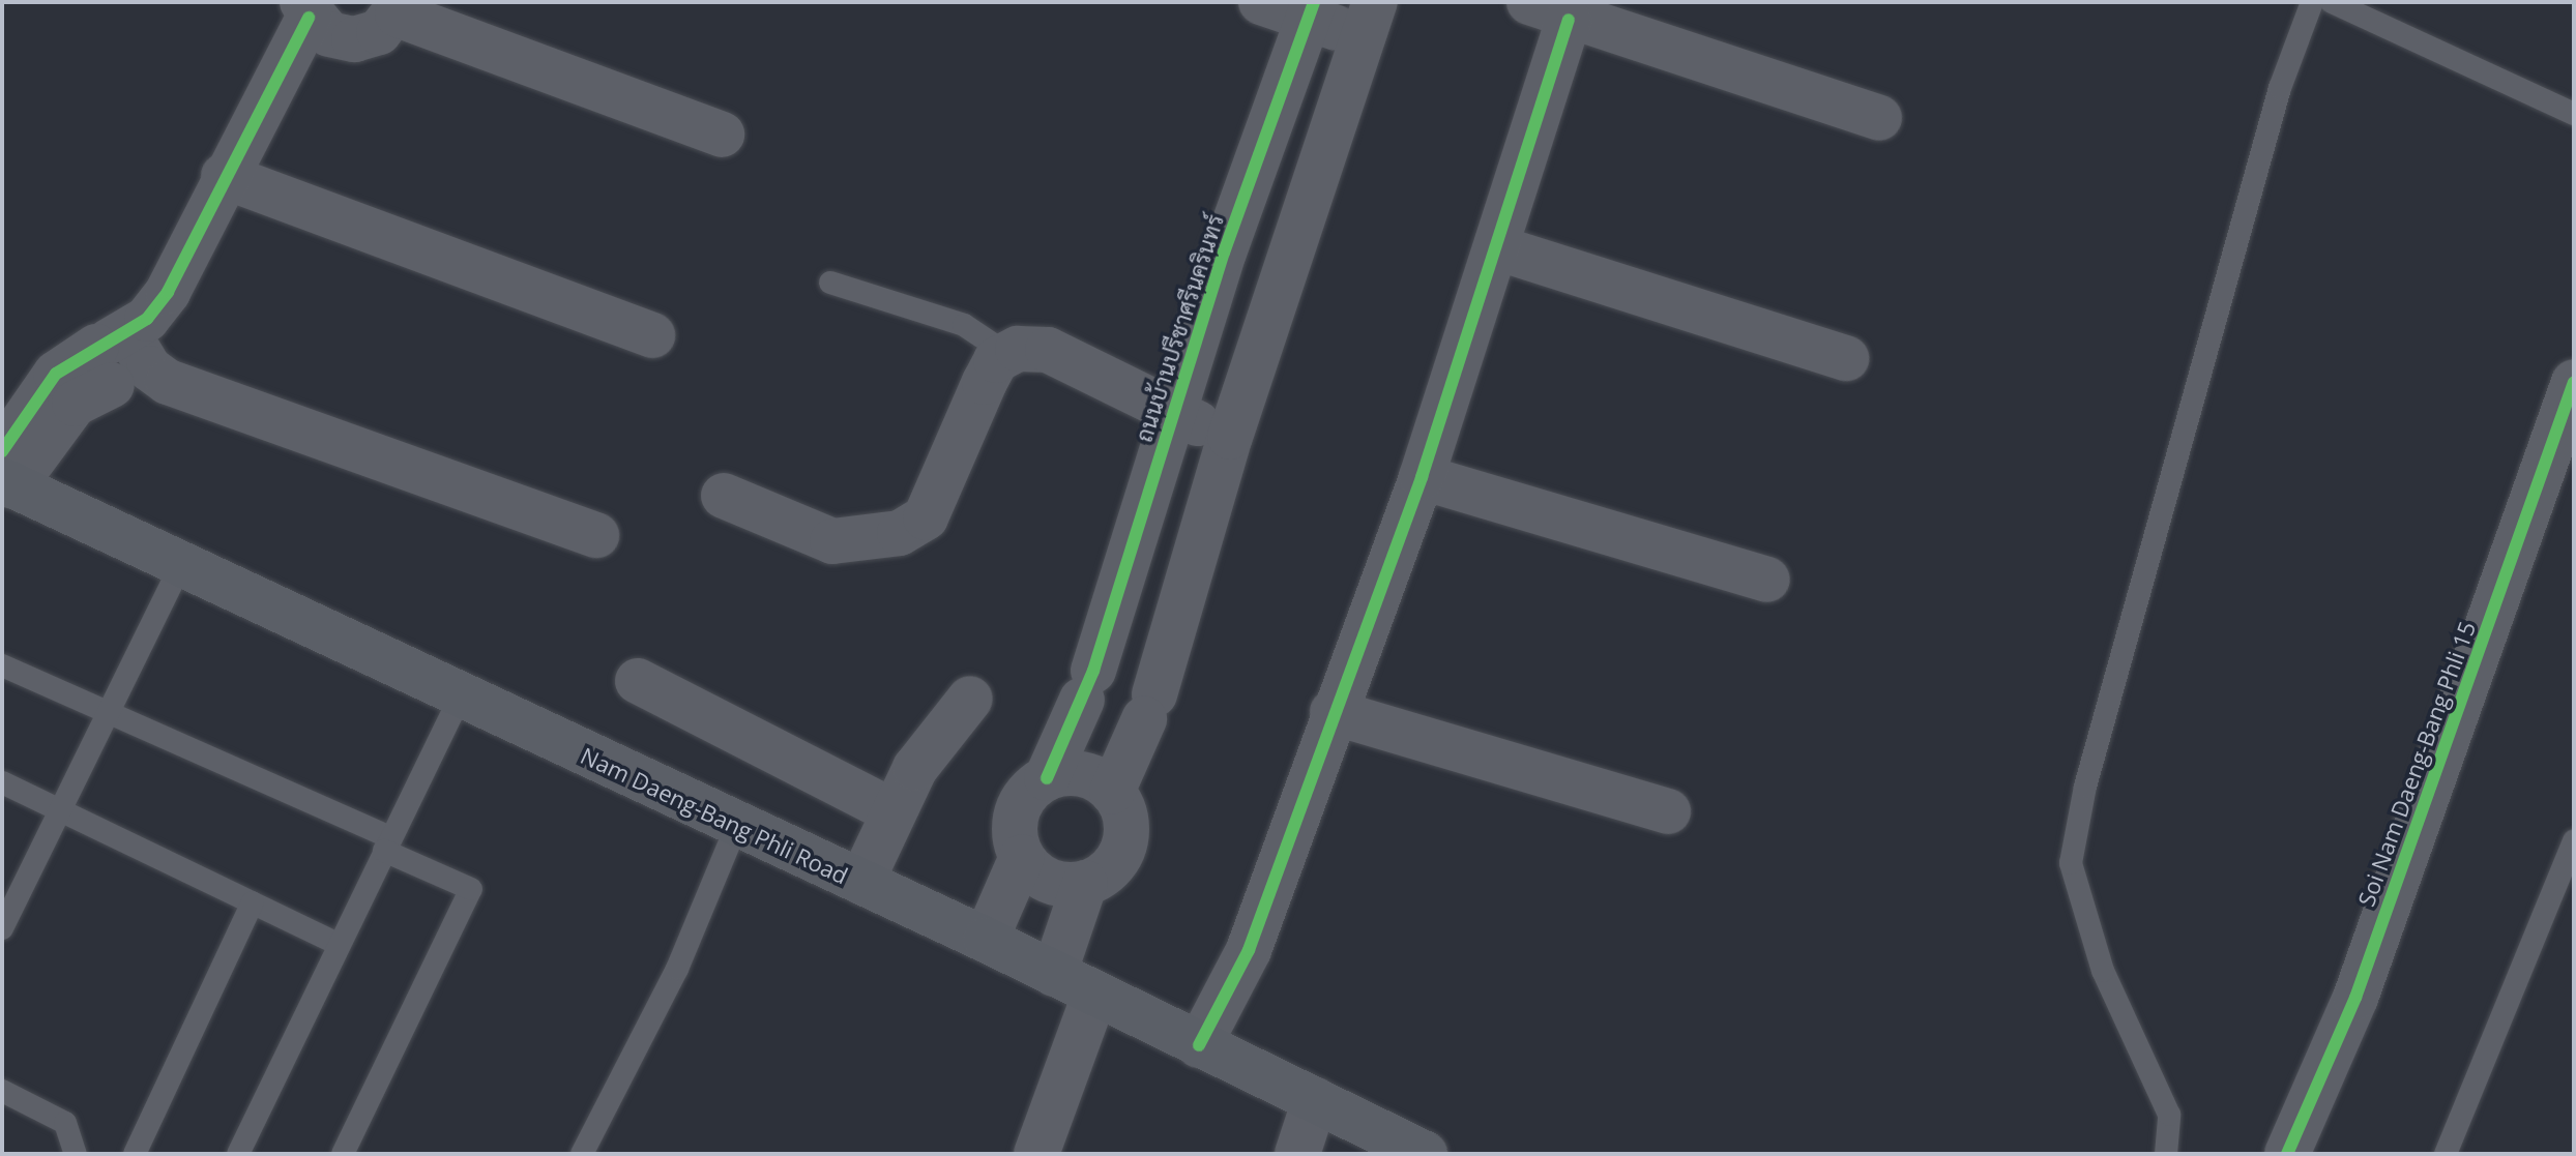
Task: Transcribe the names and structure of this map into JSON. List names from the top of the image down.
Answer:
{
  "streets": {
    "main road": ["Nam Daeng-Bang Phli Road"],
    "street": ["ถนนบ้านปรีชาศรีนครินทร์", "Soi Nam Daeng-Bang Phli 15"]
  }
}
